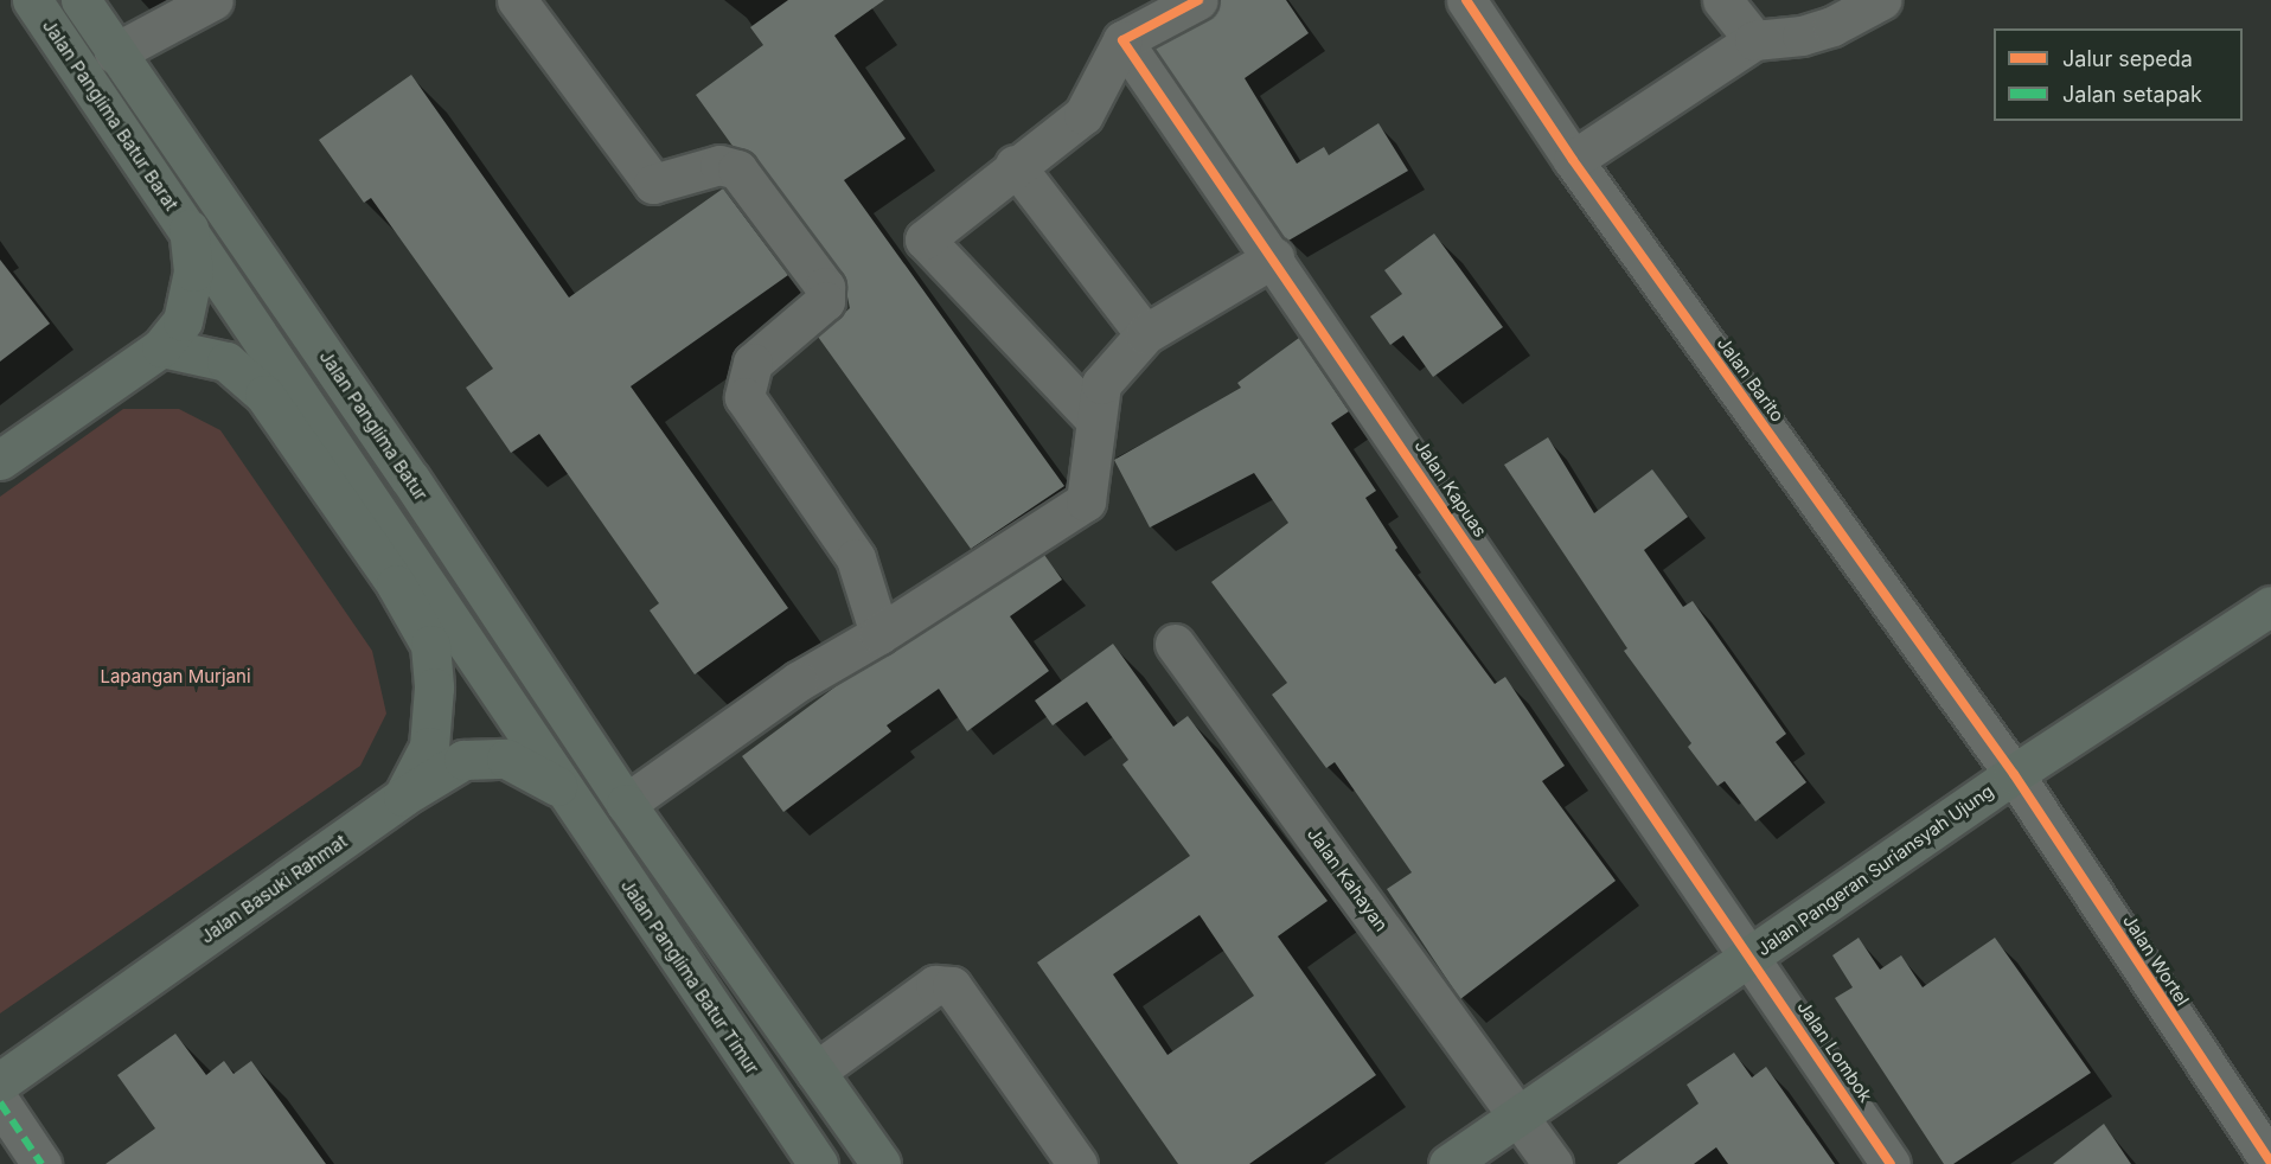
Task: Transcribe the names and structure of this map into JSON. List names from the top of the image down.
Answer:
{
  "streets": {
    "main road": [
      "Jalan Panglima Batur Barat",
      "Jalan Panglima Batur",
      "Jalan Pangeran Suriansyah Ujung",
      "Jalan Basuki Rahmat",
      "Jalan Panglima Batur Timur"
    ],
    "street": [
      "Jalan Barito",
      "Jalan Kapuas",
      "Jalan Kahayan",
      "Jalan Wortel",
      "Jalan Lombok"
    ]
  },
  "crossings": [
    ["Jalan Barito", "Jalan Pangeran Suriansyah Ujung"],
    ["Jalan Barito", "Jalan Wortel"],
    ["Jalan Kapuas", "Jalan Pangeran Suriansyah Ujung"],
    ["Jalan Kapuas", "Jalan Lombok"],
    ["Jalan Pangeran Suriansyah Ujung", "Jalan Kahayan"],
    ["Jalan Pangeran Suriansyah Ujung", "Jalan Wortel"],
    ["Jalan Pangeran Suriansyah Ujung", "Jalan Lombok"],
    ["Jalan Basuki Rahmat", "Jalan Panglima Batur Timur"]
  ],
  "parks": ["Lapangan Murjani"],
  "legend": ["Jalur sepeda", "Jalan setapak"]
}
